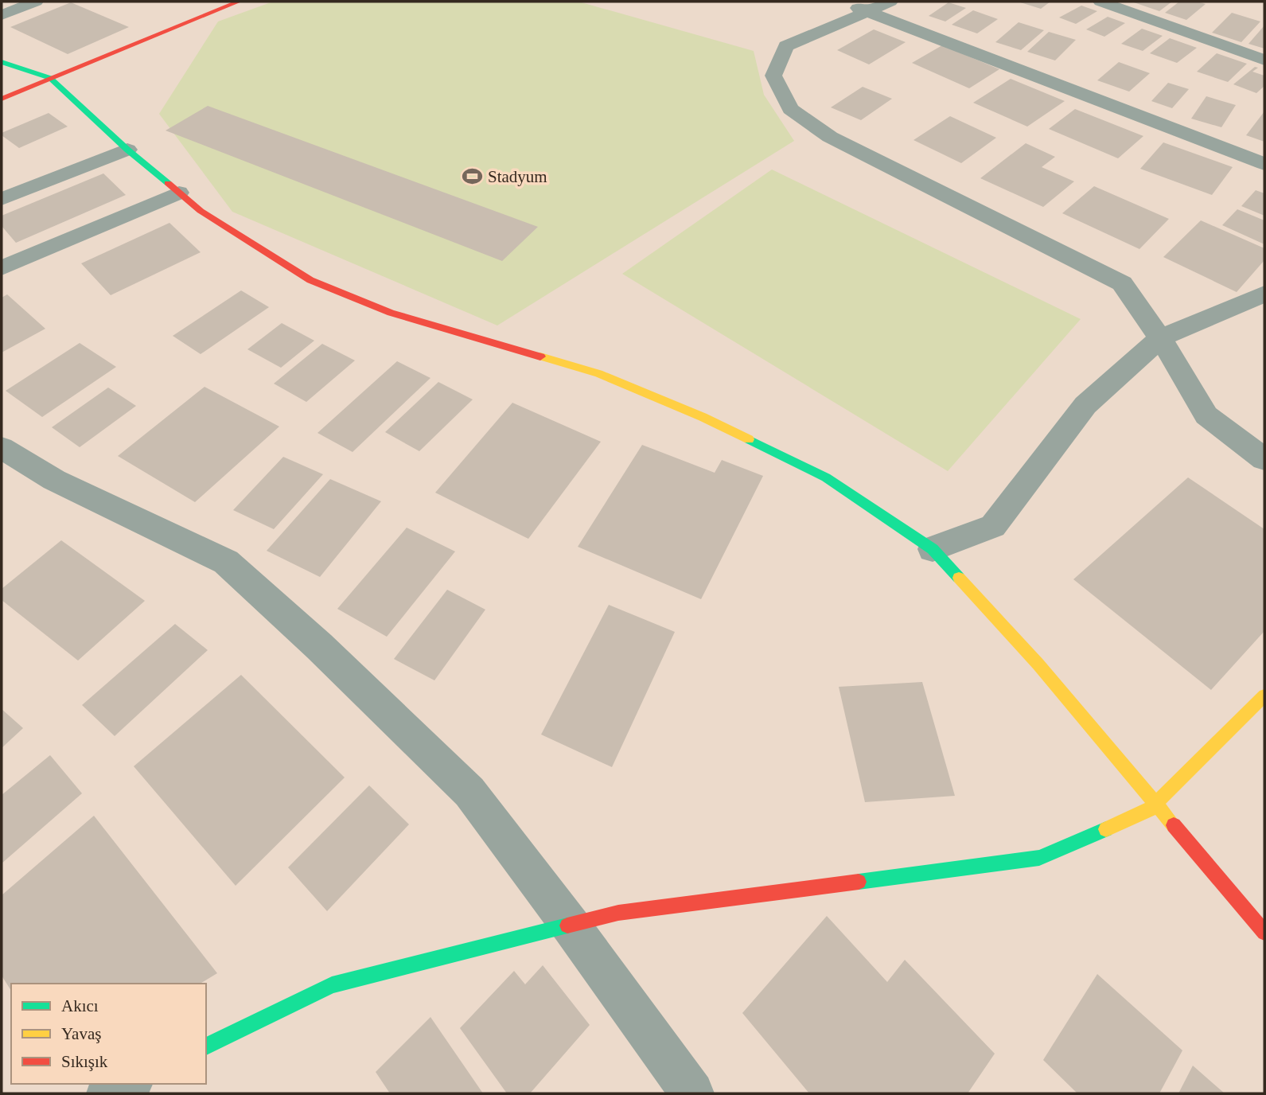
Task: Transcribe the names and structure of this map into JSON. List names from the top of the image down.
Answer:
{
  "places": {
    "sports": ["Stadyum"]
  },
  "legend": ["Akıcı", "Yavaş", "Sıkışık"]
}
